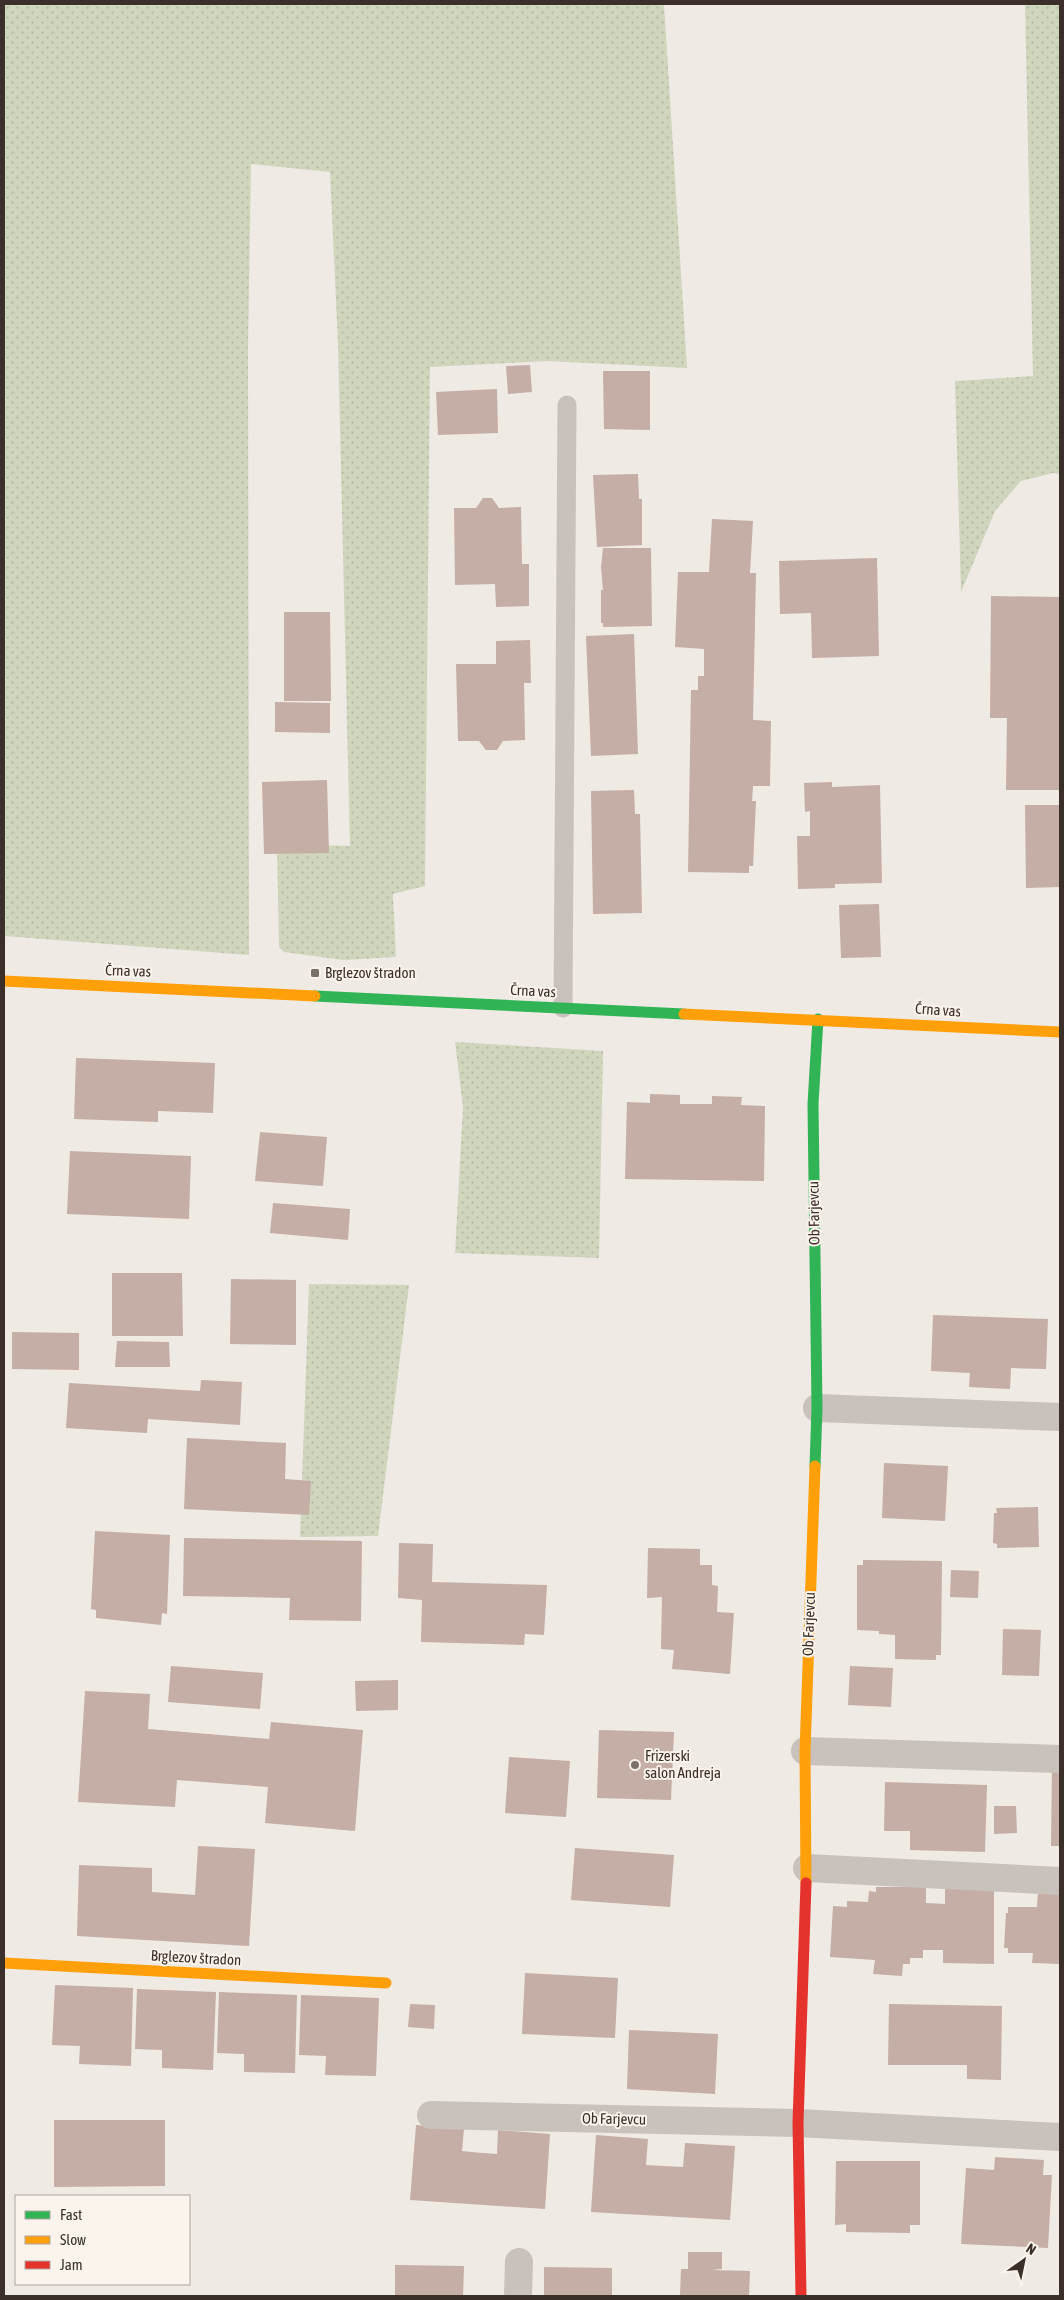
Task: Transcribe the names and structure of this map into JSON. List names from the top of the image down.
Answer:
{
  "streets": {
    "street": ["Črna vas", "Ob Farjevcu", "Brglezov štradon"]
  },
  "crossings": [
    ["Črna vas", "Ob Farjevcu"]
  ],
  "places": {
    "transit": ["Brglezov štradon"],
    "other": ["Frizerski salon Andreja"]
  },
  "legend": ["Fast", "Slow", "Jam"],
  "north": "top right"
}
